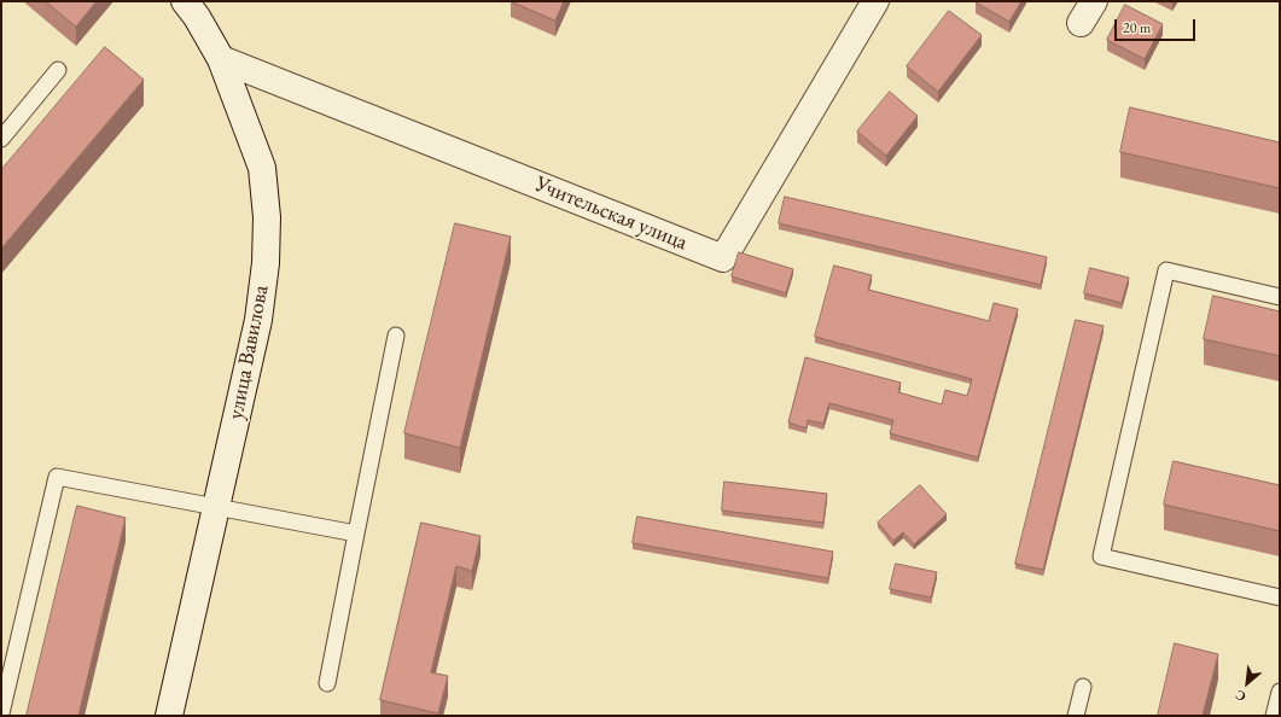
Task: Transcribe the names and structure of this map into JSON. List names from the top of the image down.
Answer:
{
  "streets": {
    "street": ["Учительская улица", "улица Вавилова"]
  },
  "crossings": [
    ["Учительская улица", "улица Вавилова"]
  ],
  "scale_bar": "20 m",
  "north": "bottom left"
}
